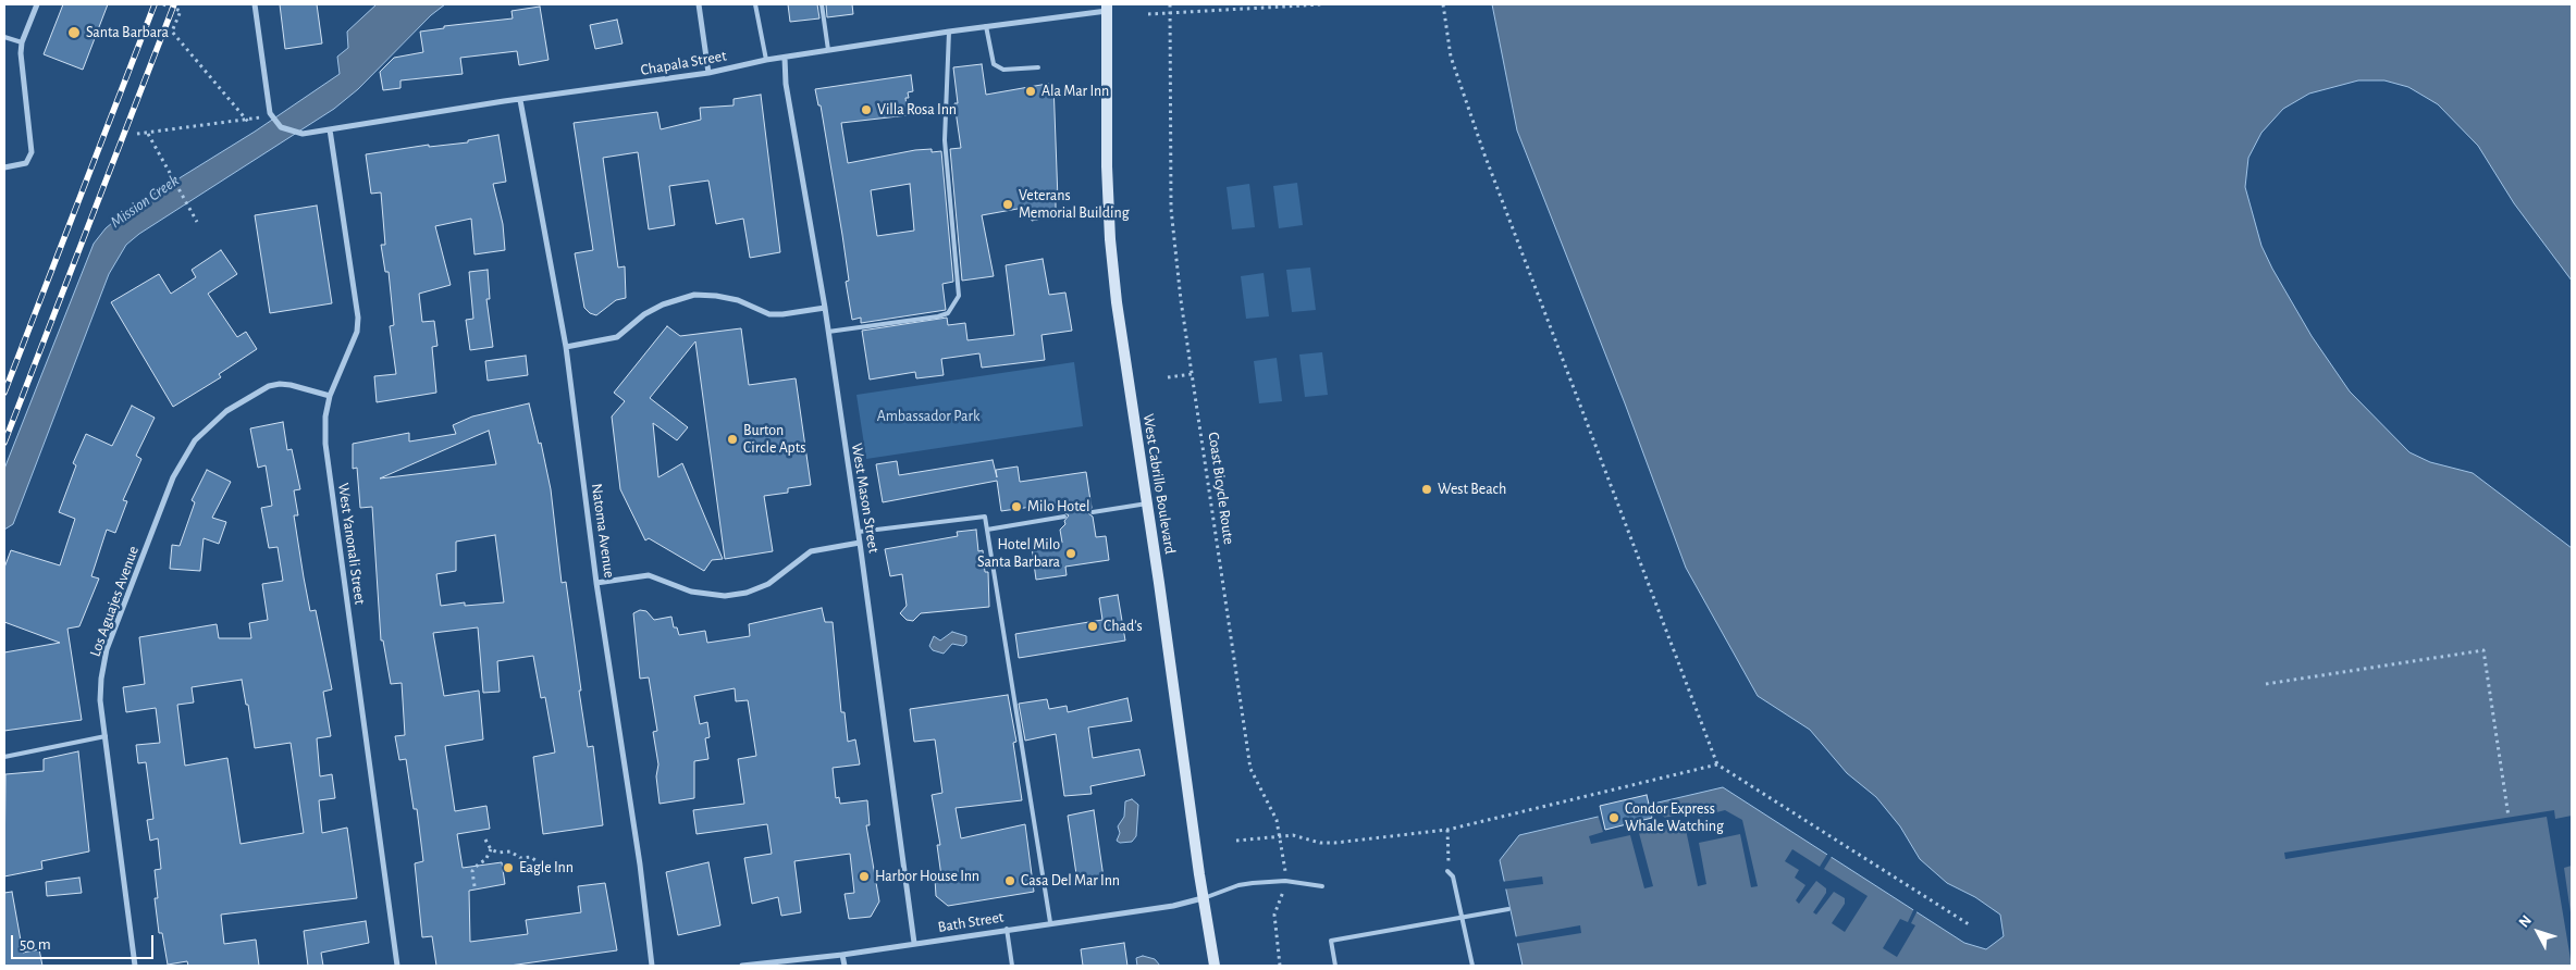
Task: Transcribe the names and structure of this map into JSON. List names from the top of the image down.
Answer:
{
  "streets": {
    "main road": ["West Cabrillo Boulevard"],
    "street": [
      "Chapala Street",
      "West Mason Street",
      "Natoma Avenue",
      "West Yanonali Street",
      "Los Aguajes Avenue",
      "Bath Street"
    ],
    "path": ["Coast Bicycle Route"]
  },
  "crossings": [
    ["Chapala Street", "West Cabrillo Boulevard"],
    ["Chapala Street", "West Mason Street"],
    ["Chapala Street", "Natoma Avenue"],
    ["Chapala Street", "West Yanonali Street"],
    ["West Cabrillo Boulevard", "Bath Street"],
    ["West Mason Street", "Bath Street"],
    ["West Yanonali Street", "Los Aguajes Avenue"]
  ],
  "water": ["Mission Creek"],
  "parks": ["Ambassador Park"],
  "places": [
    "Santa Barbara",
    "Ala Mar Inn",
    "Villa Rosa Inn",
    "Veterans Memorial Building",
    "Burton Circle Apts",
    "West Beach",
    "Milo Hotel",
    "Hotel Milo Santa Barbara",
    "Chad’s",
    "Condor Express Whale Watching",
    "Eagle Inn",
    "Harbor House Inn",
    "Casa Del Mar Inn"
  ],
  "scale_bar": "50 m",
  "north": "top left"
}
